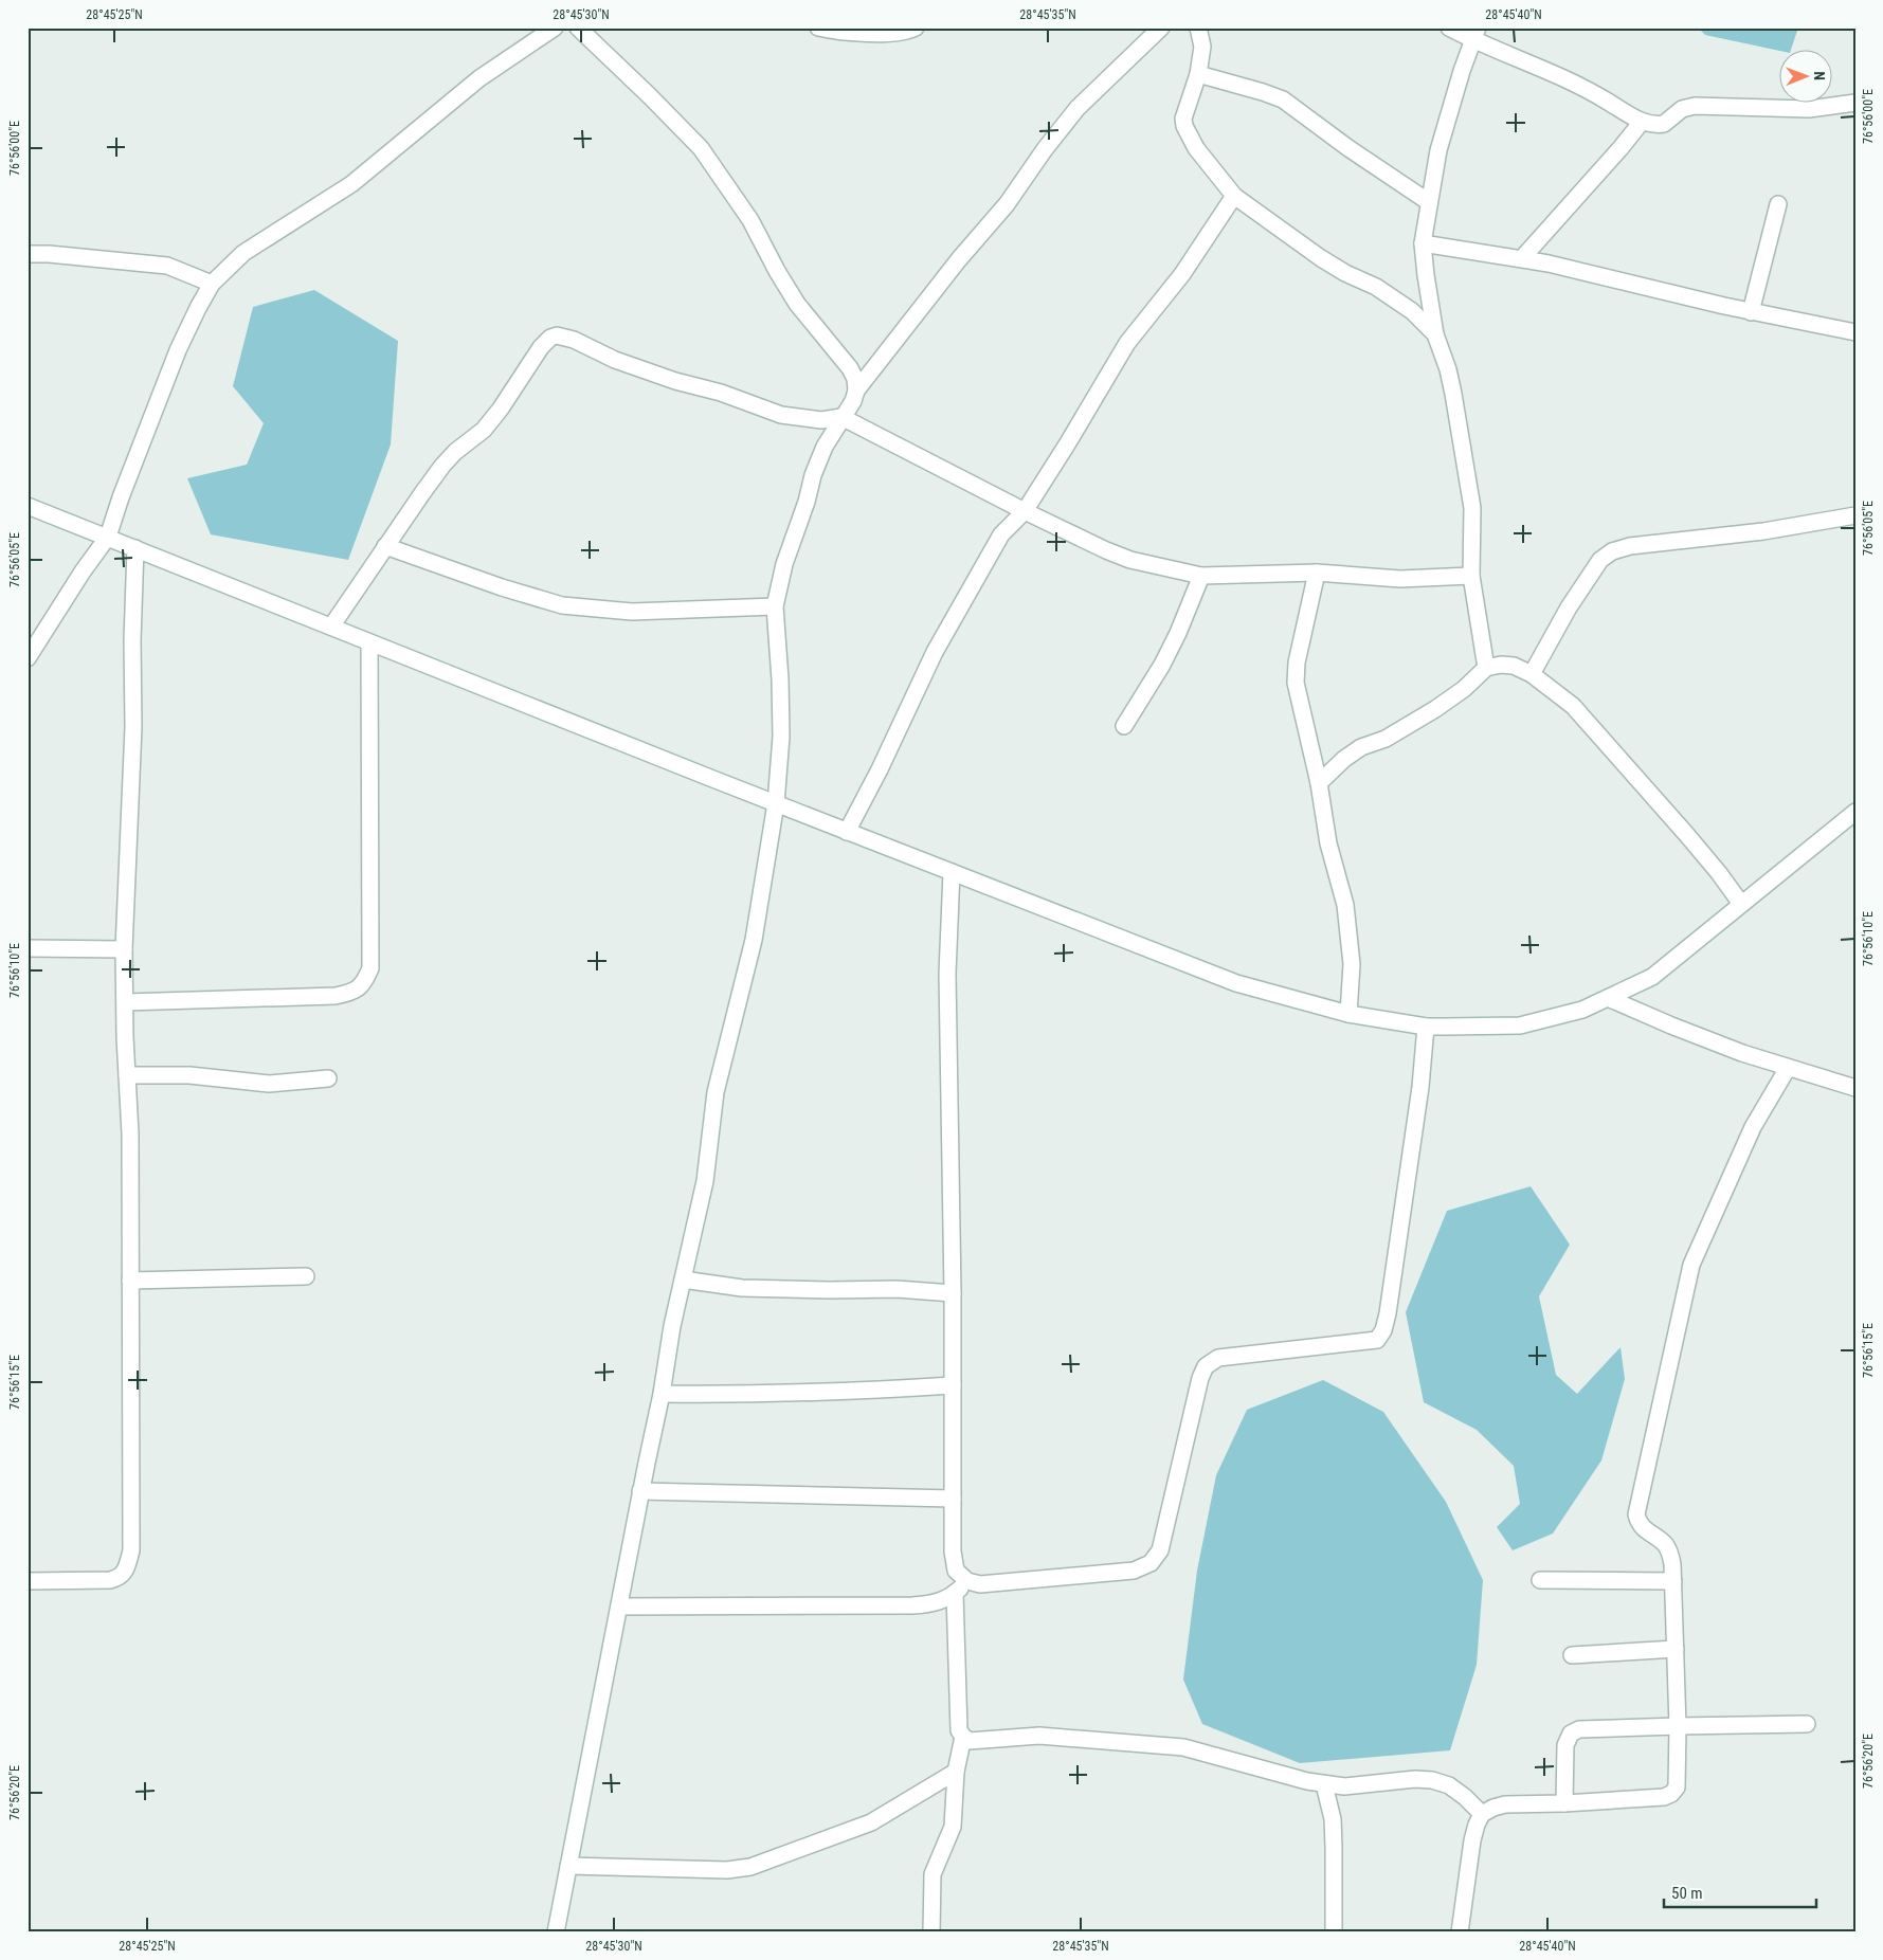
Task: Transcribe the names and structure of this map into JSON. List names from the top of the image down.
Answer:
{
  "scale_bar": "50 m",
  "north": "right",
  "coordinates": [
    "28°45'25\"N",
    "28°45'30\"N",
    "28°45'35\"N",
    "28°45'40\"N",
    "76°56'00\"E",
    "76°56'05\"E",
    "76°56'10\"E",
    "76°56'15\"E",
    "76°56'20\"E"
  ]
}
